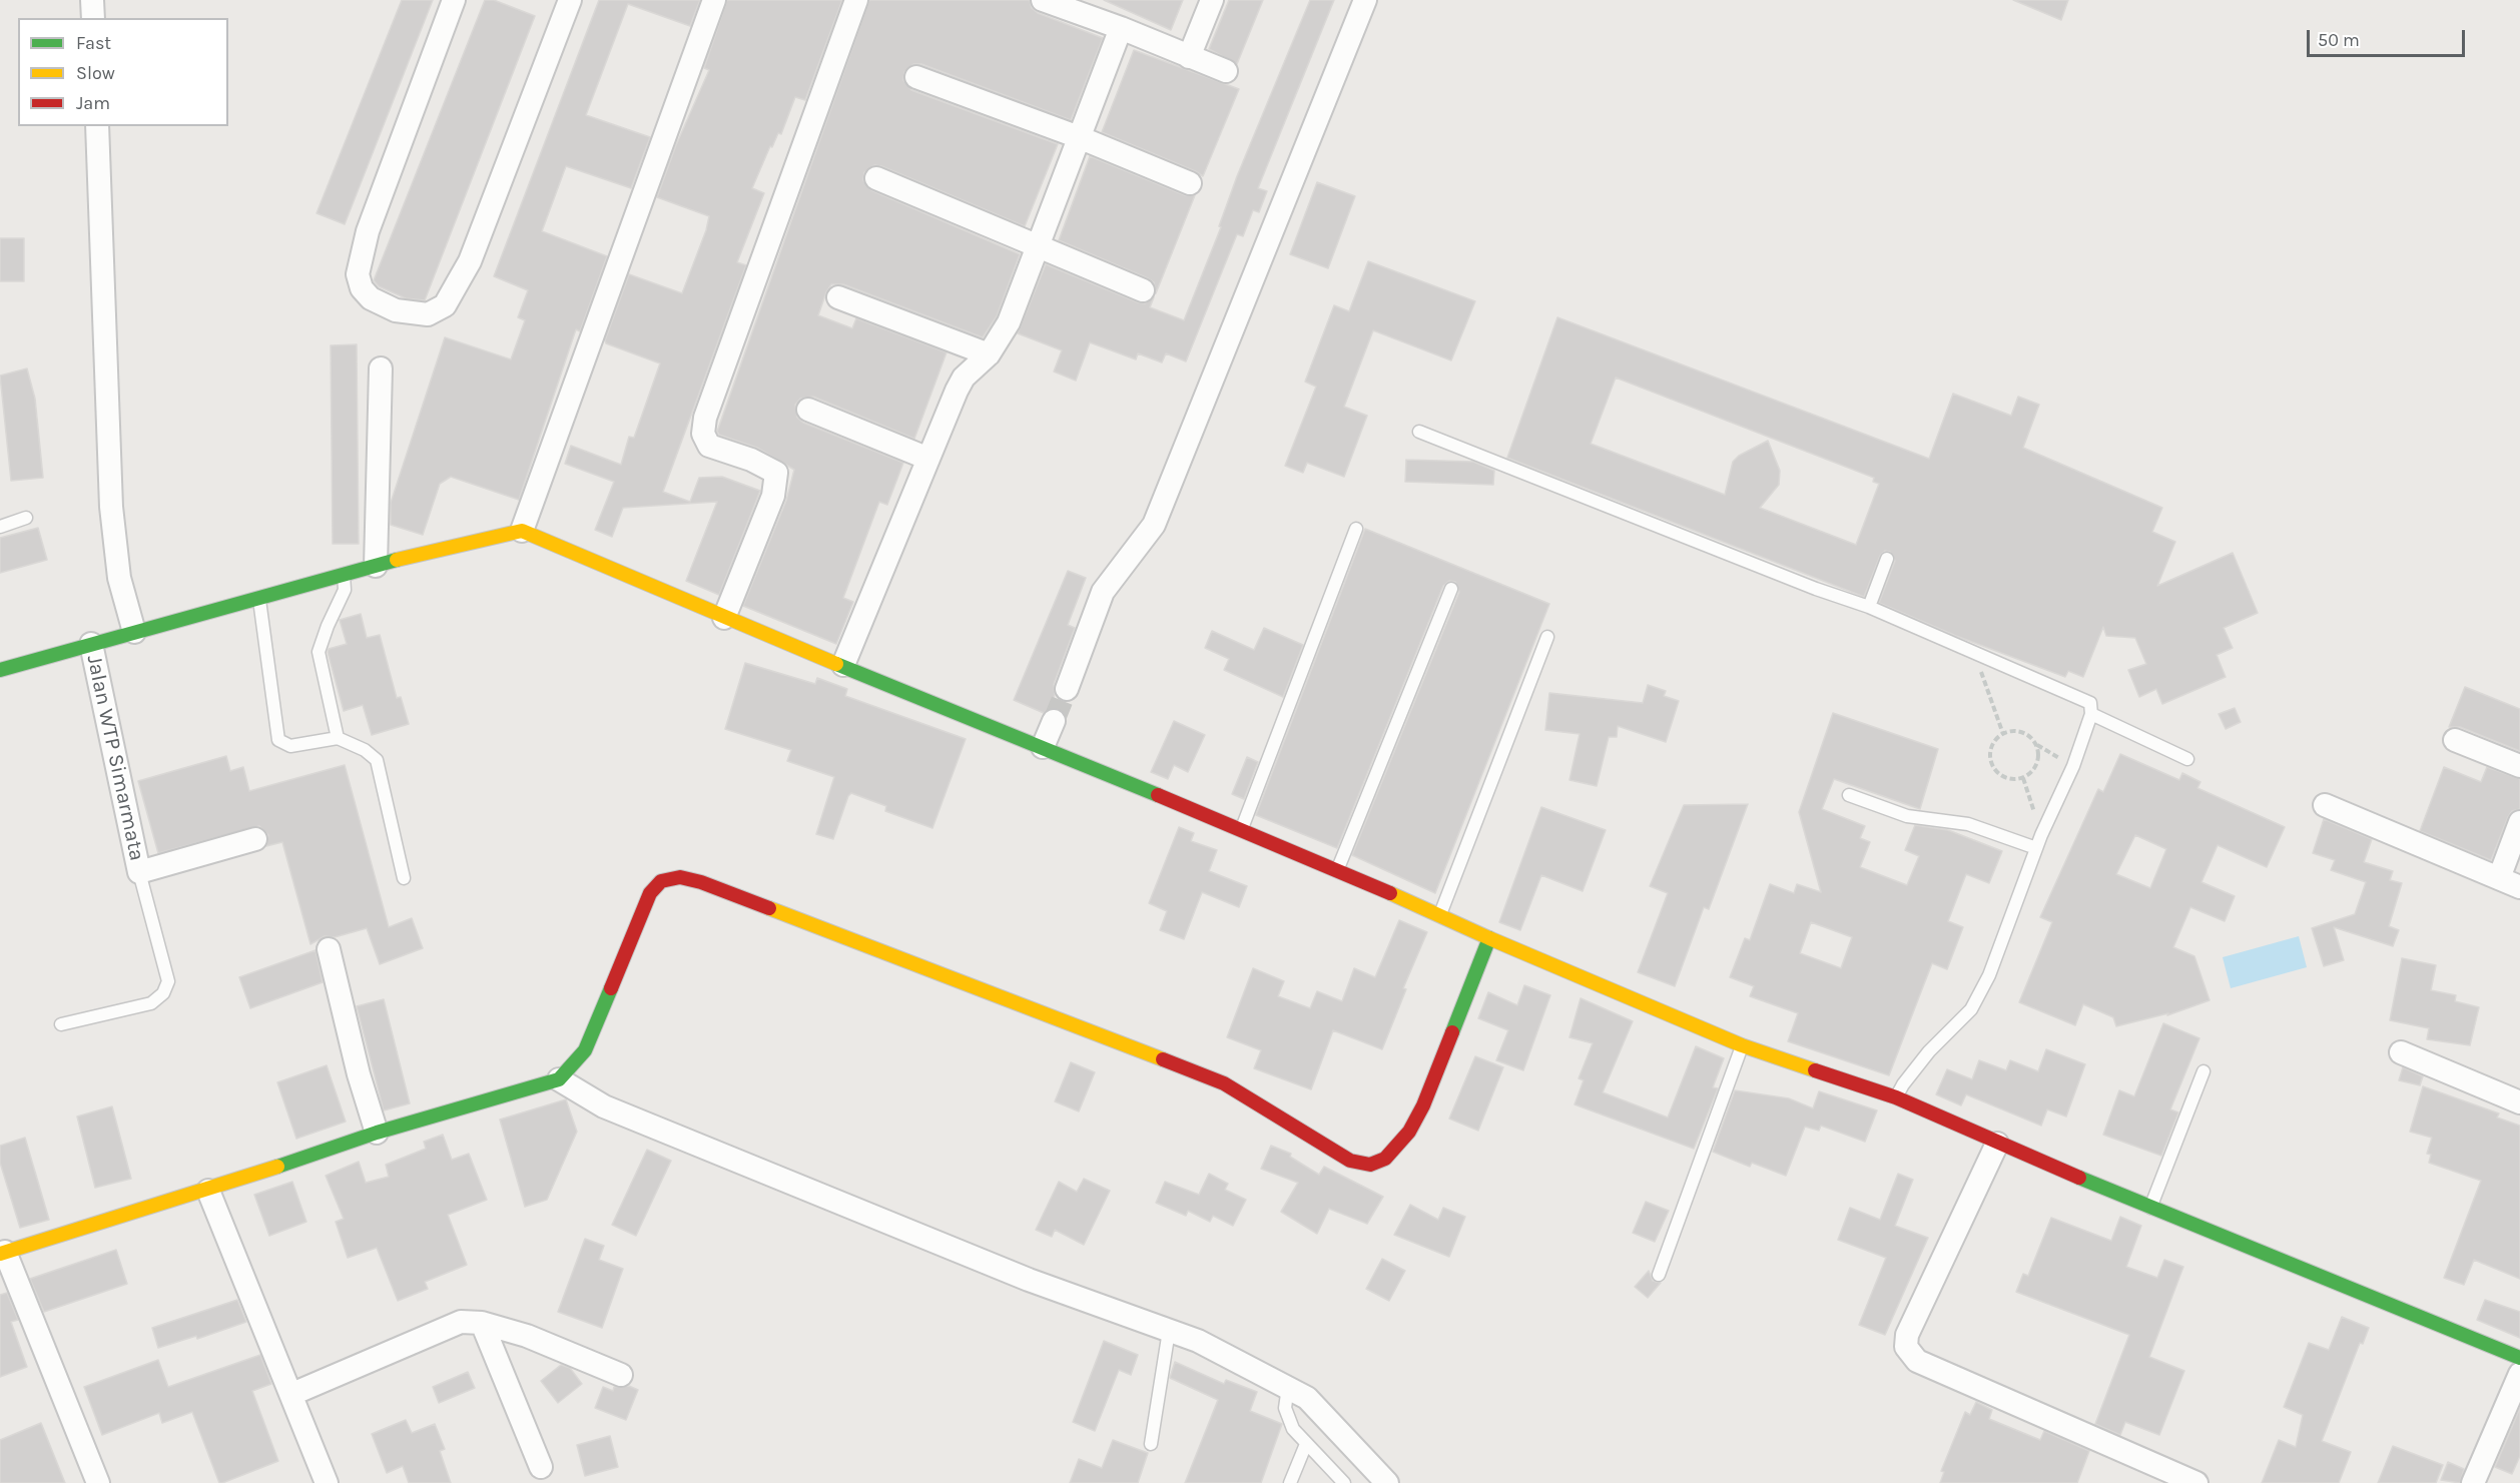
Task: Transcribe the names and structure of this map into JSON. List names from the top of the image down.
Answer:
{
  "streets": {
    "street": ["Jalan WTP Simarmata"]
  },
  "legend": ["Fast", "Slow", "Jam"],
  "scale_bar": "50 m"
}
